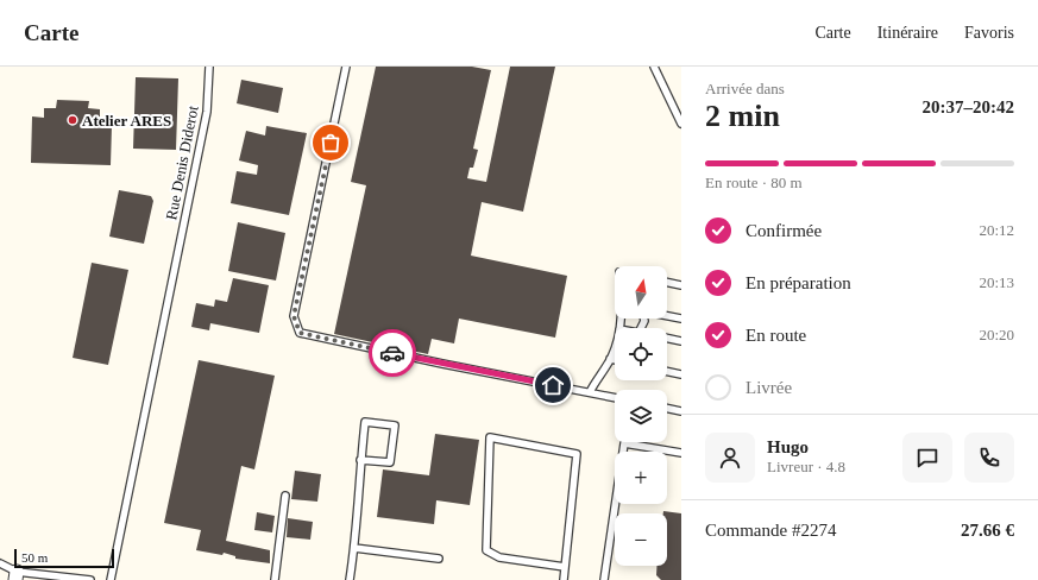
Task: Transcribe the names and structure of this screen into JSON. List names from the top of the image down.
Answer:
{
  "streets": {
    "lane": ["Rue Denis Diderot"]
  },
  "places": ["Atelier ARES"],
  "scale_bar": "50 m",
  "north": "top",
  "page": {
    "header": "Carte",
    "nav": ["Carte", "Itinéraire", "Favoris"],
    "heading": ["2 min", "Arrivée dans", "20:37–20:42"],
    "panel": [
      "Hugo",
      "Livreur · 4.8",
      "Commande #2274",
      "27.66 €"
    ],
    "bar": "En route · 80 m",
    "list": [
      ["Confirmée", "20:12"],
      ["En préparation", "20:13"],
      ["En route", "20:20"],
      "Livrée"
    ],
    "map_buttons": ["+", "−"],
    "scale": "50 m"
  }
}
